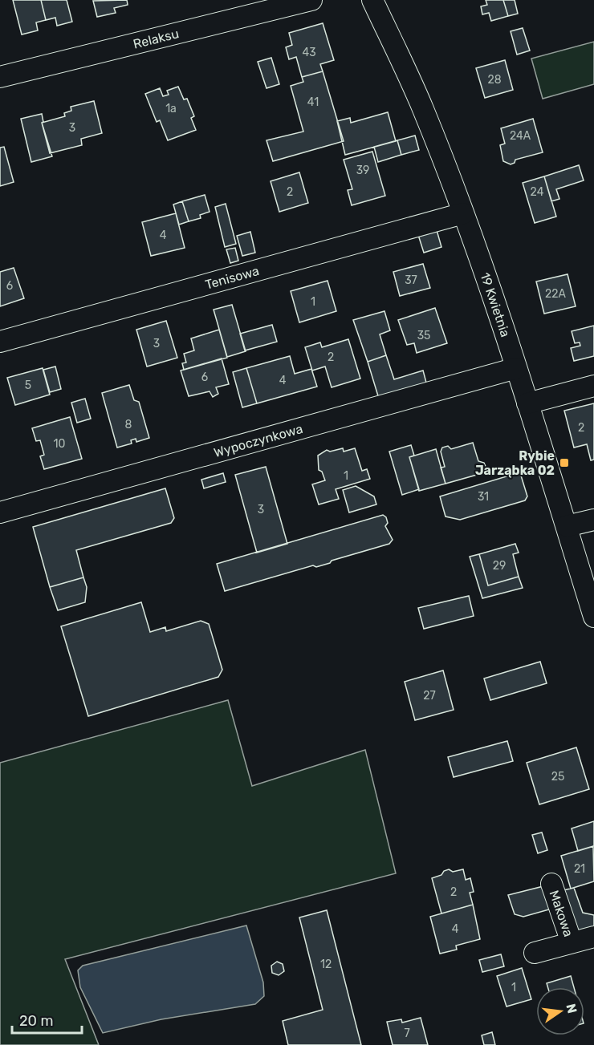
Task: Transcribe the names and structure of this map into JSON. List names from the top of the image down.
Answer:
{
  "streets": {
    "street": [
      "Relaksu",
      "Tenisowa",
      "19 Kwietnia",
      "Wypoczynkowa",
      "Makowa"
    ]
  },
  "crossings": [
    ["Tenisowa", "19 Kwietnia"],
    ["19 Kwietnia", "Wypoczynkowa"]
  ],
  "places": {
    "transit": ["Rybie Jarząbka 02"]
  },
  "house_numbers": [
    "43",
    "28",
    "41",
    "1a",
    "3",
    "24A",
    "39",
    "2",
    "24",
    "4",
    "37",
    "6",
    "22A",
    "1",
    "35",
    "3",
    "2",
    "6",
    "4",
    "5",
    "8",
    "2",
    "10",
    "1",
    "31",
    "3",
    "29",
    "27",
    "25",
    "21",
    "2",
    "4",
    "12",
    "1",
    "7"
  ],
  "scale_bar": "20 m",
  "north": "right"
}
